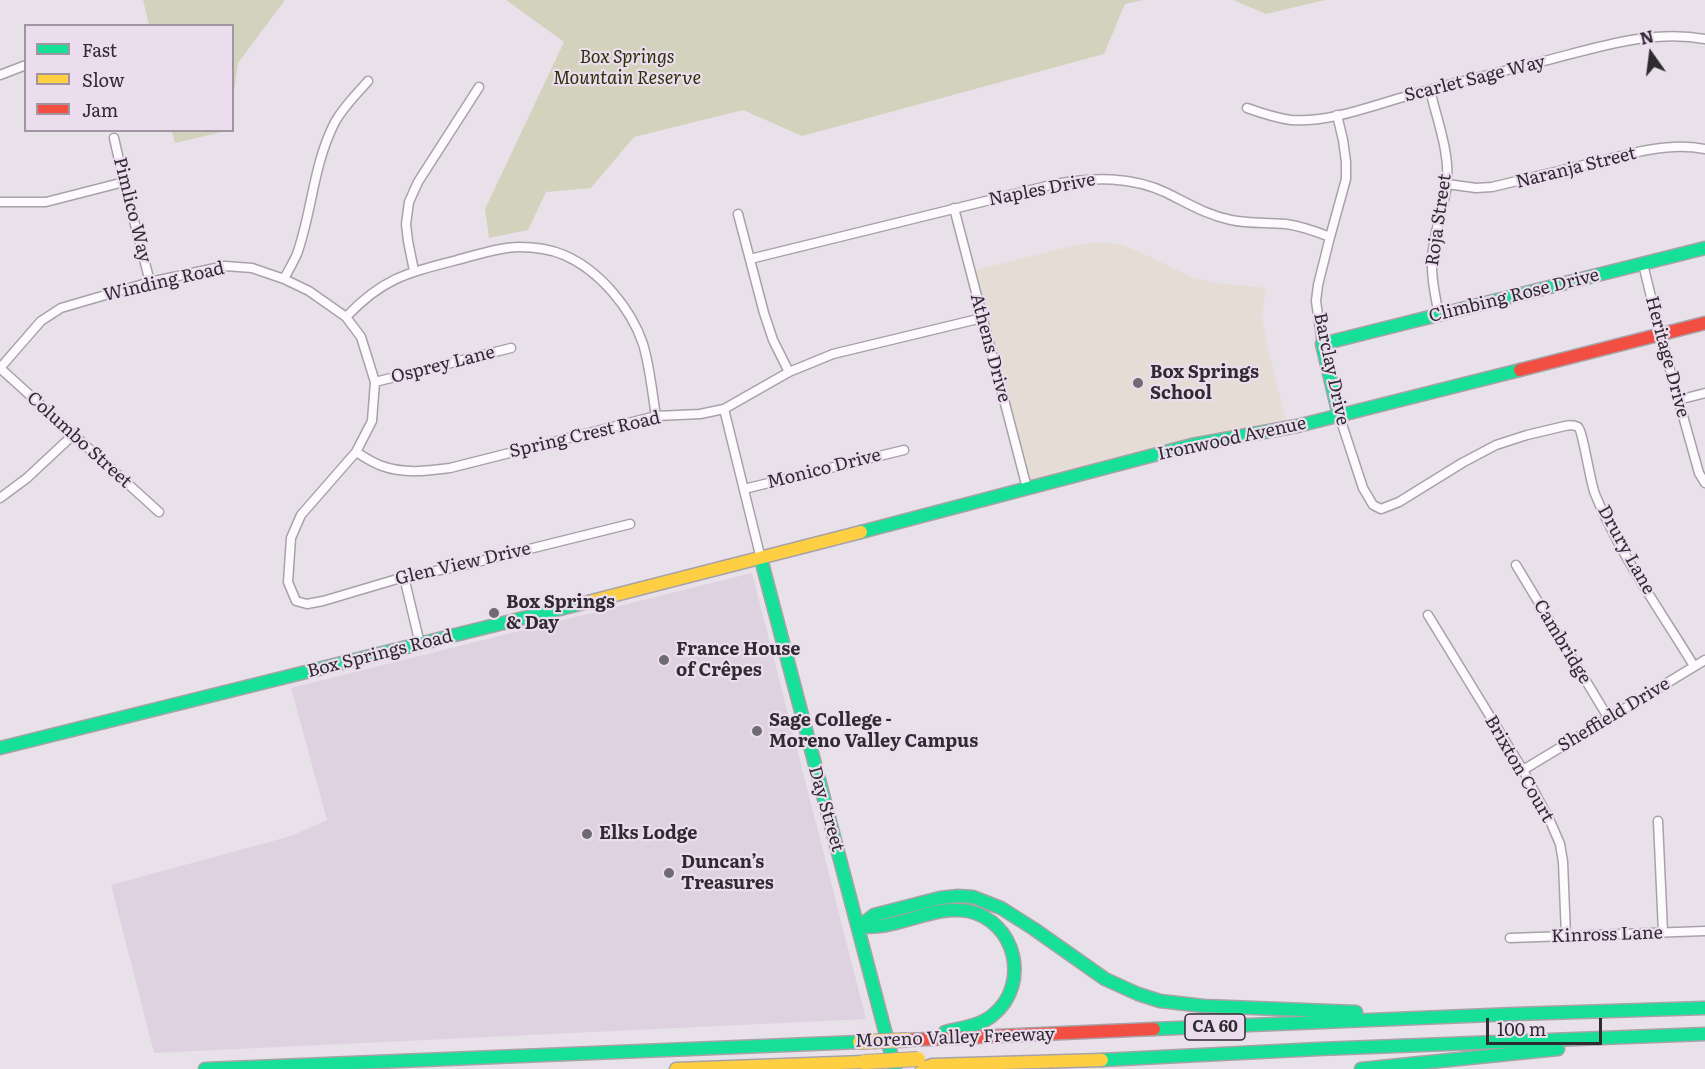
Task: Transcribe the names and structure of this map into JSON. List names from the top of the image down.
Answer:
{
  "streets": {
    "main road": [
      "Climbing Rose Drive",
      "Barclay Drive",
      "Ironwood Avenue",
      "Box Springs Road",
      "Day Street",
      "CA 60",
      "Moreno Valley Freeway"
    ],
    "street": [
      "Scarlet Sage Way",
      "Naranja Street",
      "Naples Drive",
      "Pimlico Way",
      "Roja Street",
      "Winding Road",
      "Athens Drive",
      "Heritage Drive",
      "Osprey Lane",
      "Spring Crest Road",
      "Columbo Street",
      "Monico Drive",
      "Drury Lane",
      "Glen View Drive",
      "Cambridge",
      "Sheffield Drive",
      "Brixton Court",
      "Kinross Lane"
    ]
  },
  "crossings": [
    ["Scarlet Sage Way", "Roja Street"],
    ["Scarlet Sage Way", "Barclay Drive"],
    ["Naranja Street", "Roja Street"],
    ["Naples Drive", "Athens Drive"],
    ["Naples Drive", "Barclay Drive"],
    ["Pimlico Way", "Winding Road"],
    ["Roja Street", "Climbing Rose Drive"],
    ["Winding Road", "Osprey Lane"],
    ["Winding Road", "Spring Crest Road"],
    ["Winding Road", "Columbo Street"],
    ["Winding Road", "Glen View Drive"],
    ["Climbing Rose Drive", "Heritage Drive"],
    ["Climbing Rose Drive", "Barclay Drive"],
    ["Athens Drive", "Spring Crest Road"],
    ["Athens Drive", "Ironwood Avenue"],
    ["Heritage Drive", "Ironwood Avenue"],
    ["Barclay Drive", "Ironwood Avenue"],
    ["Barclay Drive", "Drury Lane"],
    ["Spring Crest Road", "Day Street"],
    ["Ironwood Avenue", "Box Springs Road"],
    ["Ironwood Avenue", "Day Street"],
    ["Monico Drive", "Day Street"],
    ["Drury Lane", "Sheffield Drive"],
    ["Cambridge", "Sheffield Drive"],
    ["Box Springs Road", "Day Street"],
    ["Sheffield Drive", "Brixton Court"],
    ["Brixton Court", "Kinross Lane"]
  ],
  "parks": ["Box Springs Mountain Reserve"],
  "places": [
    "Box Springs School",
    "Box Springs & Day",
    "France House of Crêpes",
    "Sage College - Moreno Valley Campus",
    "Elks Lodge",
    "Duncan’s Treasures"
  ],
  "legend": ["Fast", "Slow", "Jam"],
  "scale_bar": "100 m",
  "north": "top"
}
